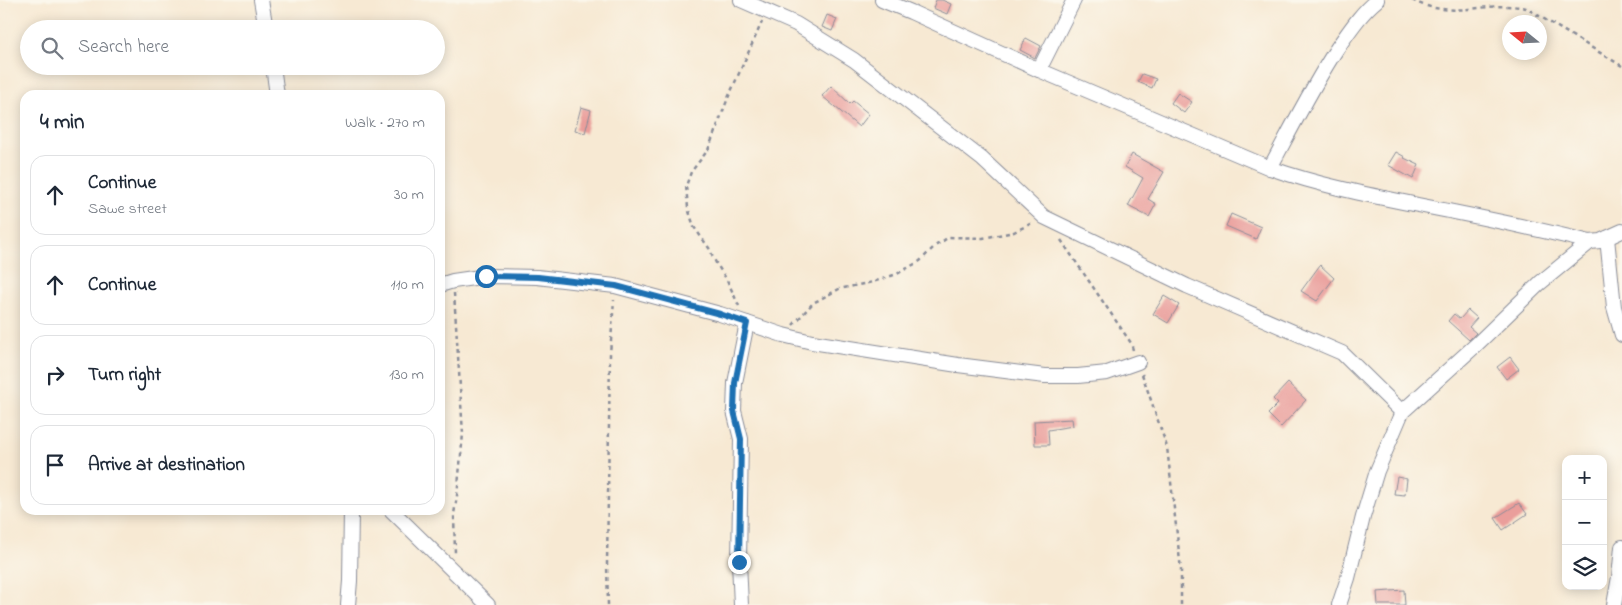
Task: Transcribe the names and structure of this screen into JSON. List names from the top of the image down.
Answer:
{
  "north": "left",
  "page": {
    "search": "Search here",
    "heading": ["4 min", "Walk · 270 m"],
    "list": [
      ["Continue", "Sawe street", "30 m"],
      ["Continue", "110 m"],
      ["Turn right", "130 m"],
      "Arrive at destination"
    ],
    "map_buttons": ["+", "−"]
  }
}
